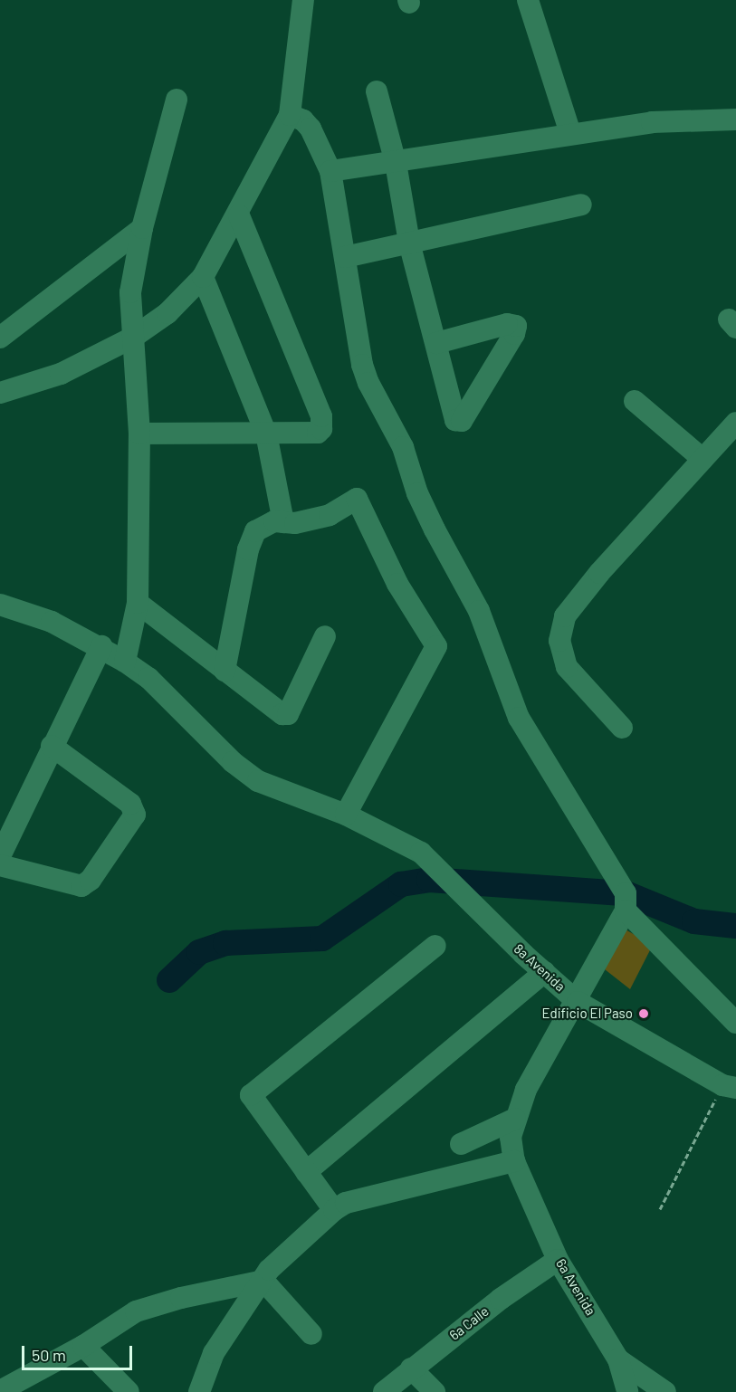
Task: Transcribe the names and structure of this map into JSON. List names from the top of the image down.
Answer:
{
  "streets": {
    "street": ["8a Avenida", "6a Avenida", "6a Calle"]
  },
  "crossings": [
    ["8a Avenida", "6a Avenida"],
    ["6a Avenida", "6a Calle"]
  ],
  "places": ["Edificio El Paso"],
  "scale_bar": "50 m"
}
